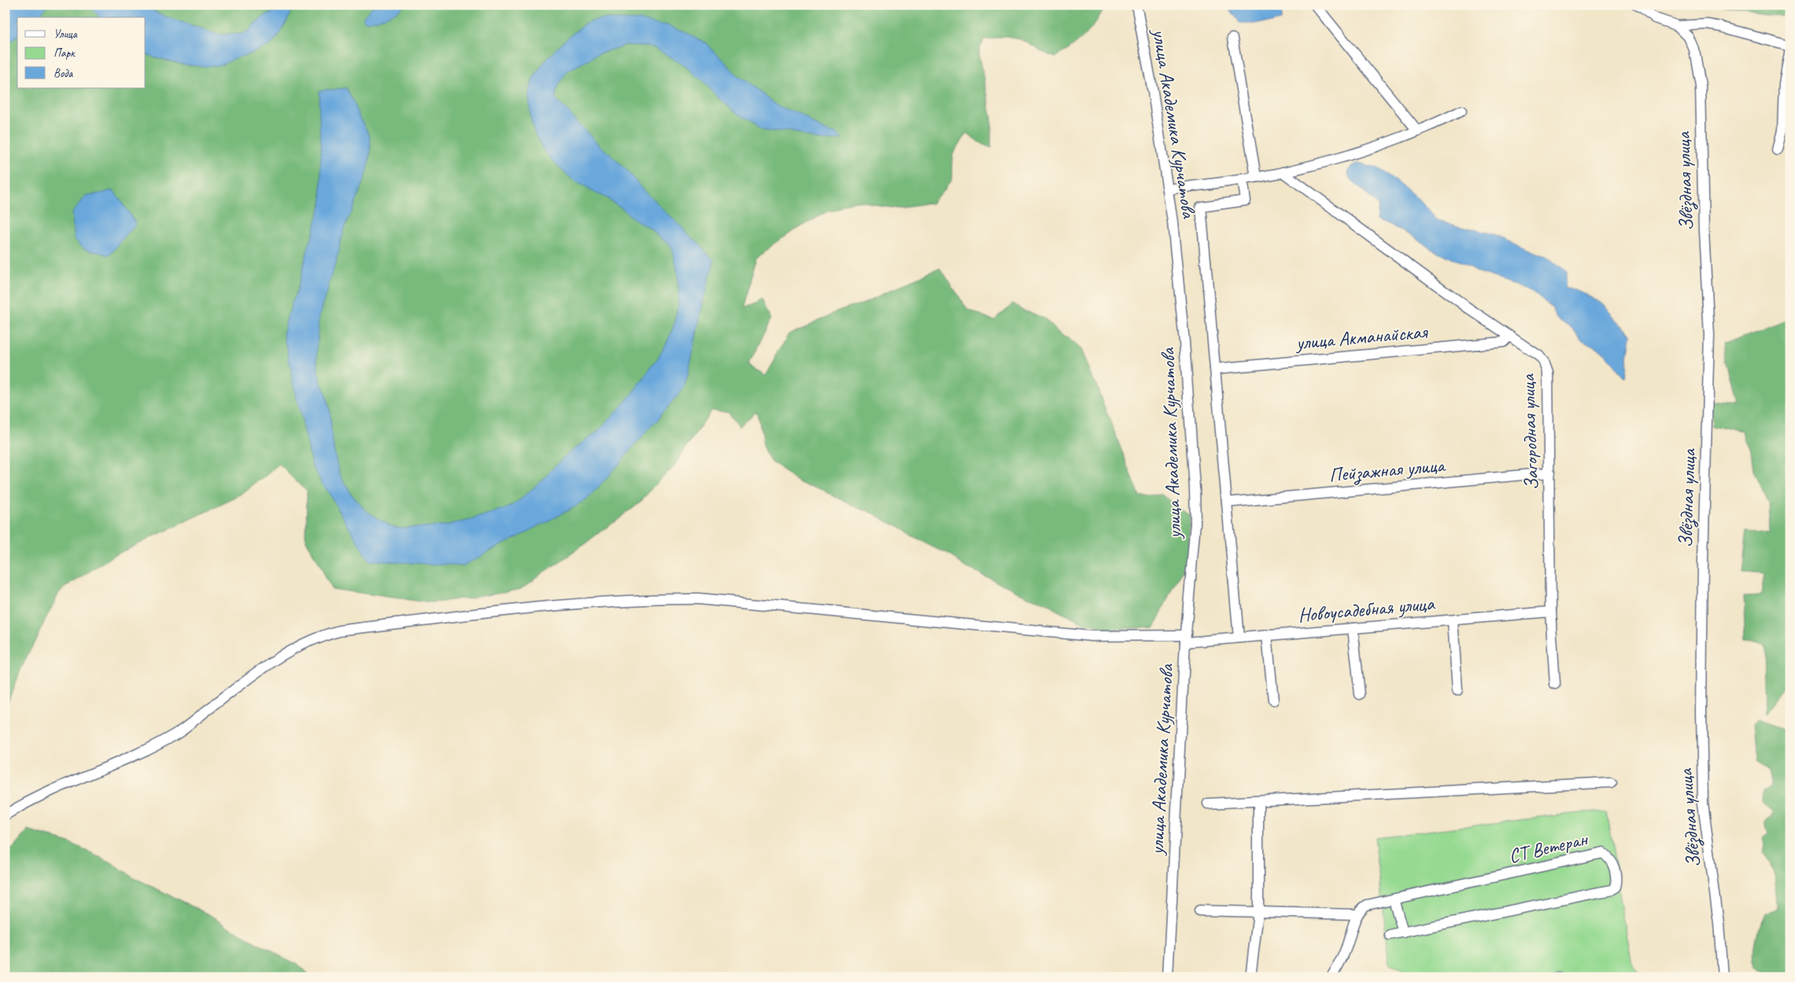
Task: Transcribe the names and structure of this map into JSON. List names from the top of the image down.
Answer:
{
  "streets": {
    "street": [
      "улица Академика Курчатова",
      "Звёздная улица",
      "улица Акманайская",
      "Загородная улица",
      "Пейзажная улица",
      "Новоусадебная улица",
      "СТ Ветеран"
    ]
  },
  "crossings": [
    ["улица Академика Курчатова", "Новоусадебная улица"],
    ["улица Акманайская", "Загородная улица"],
    ["Загородная улица", "Пейзажная улица"],
    ["Загородная улица", "Новоусадебная улица"]
  ],
  "legend": ["Улица", "Парк", "Вода"]
}
